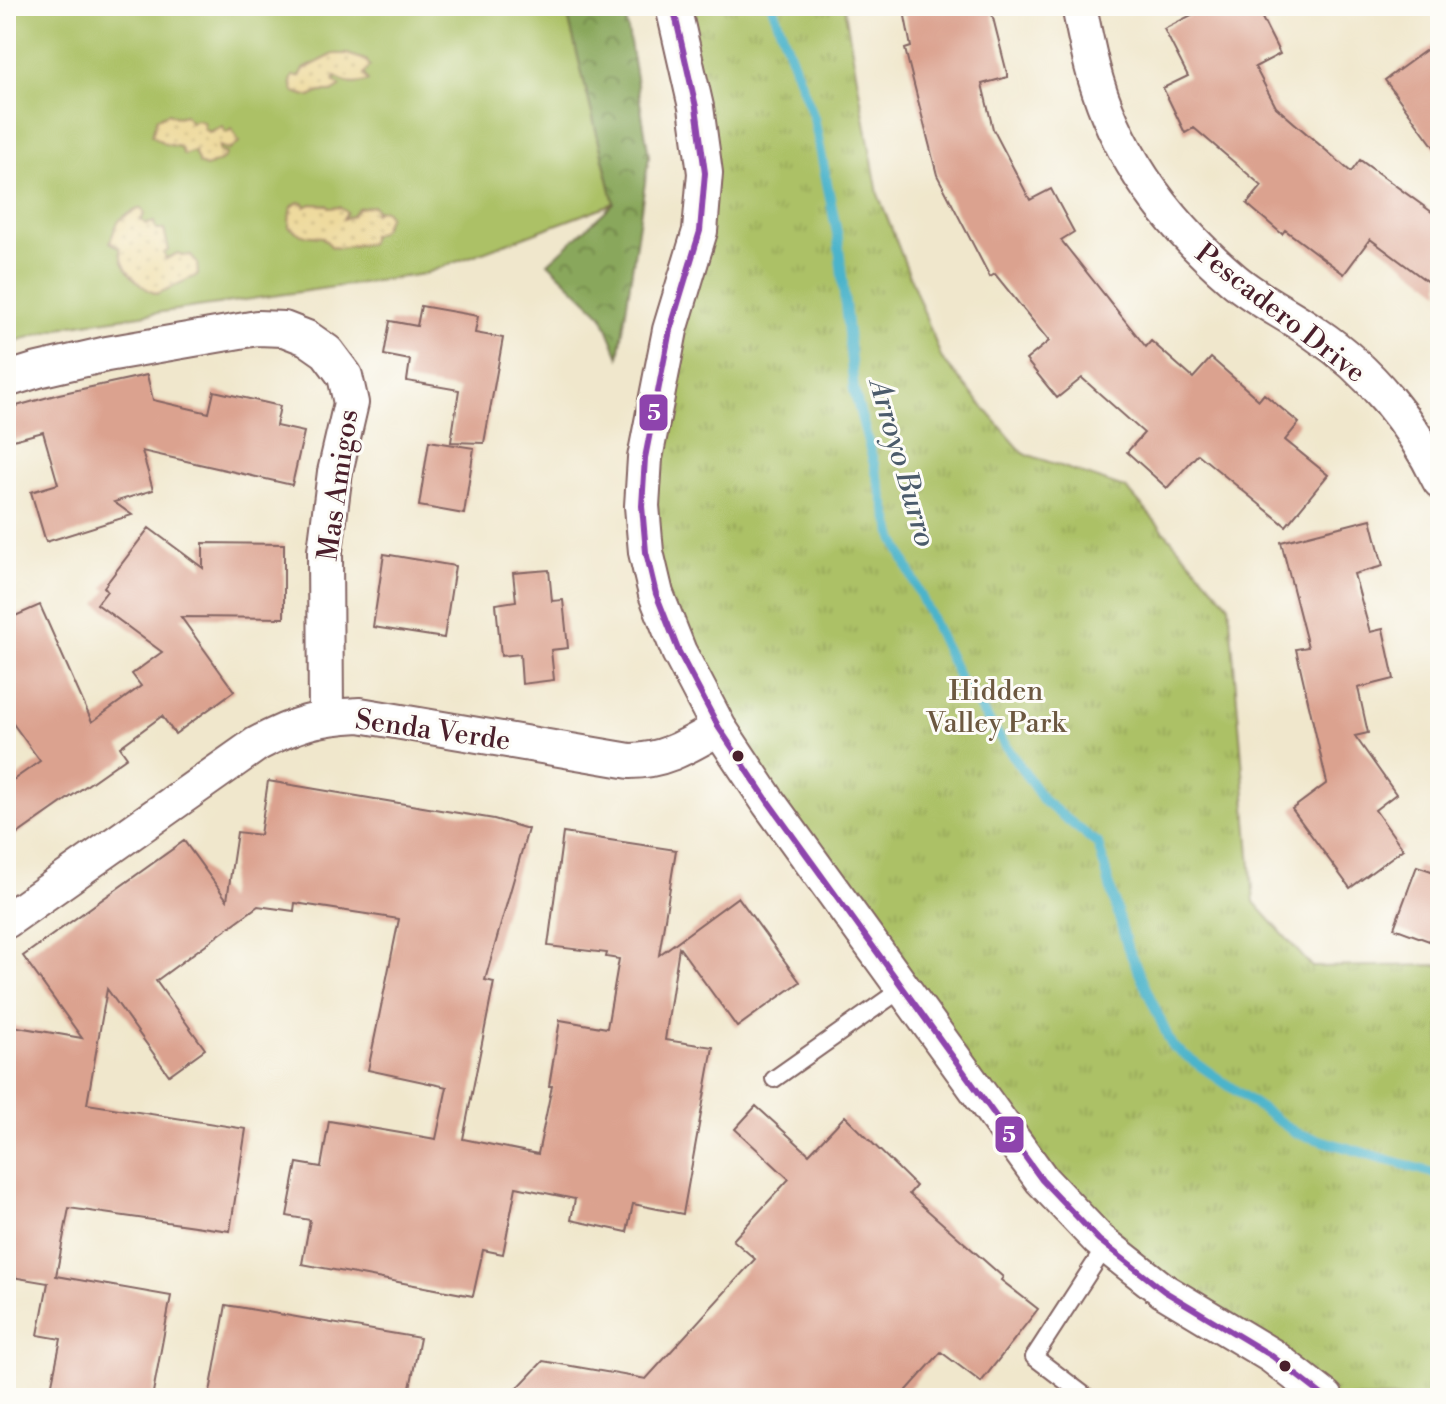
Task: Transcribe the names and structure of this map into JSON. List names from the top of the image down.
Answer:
{
  "streets": {
    "street": ["Pescadero Drive", "Mas Amigos", "Senda Verde"]
  },
  "crossings": [
    ["Mas Amigos", "Senda Verde"]
  ],
  "water": ["Arroyo Burro"],
  "parks": ["Hidden Valley Park"],
  "lines": ["transit line 5"]
}
